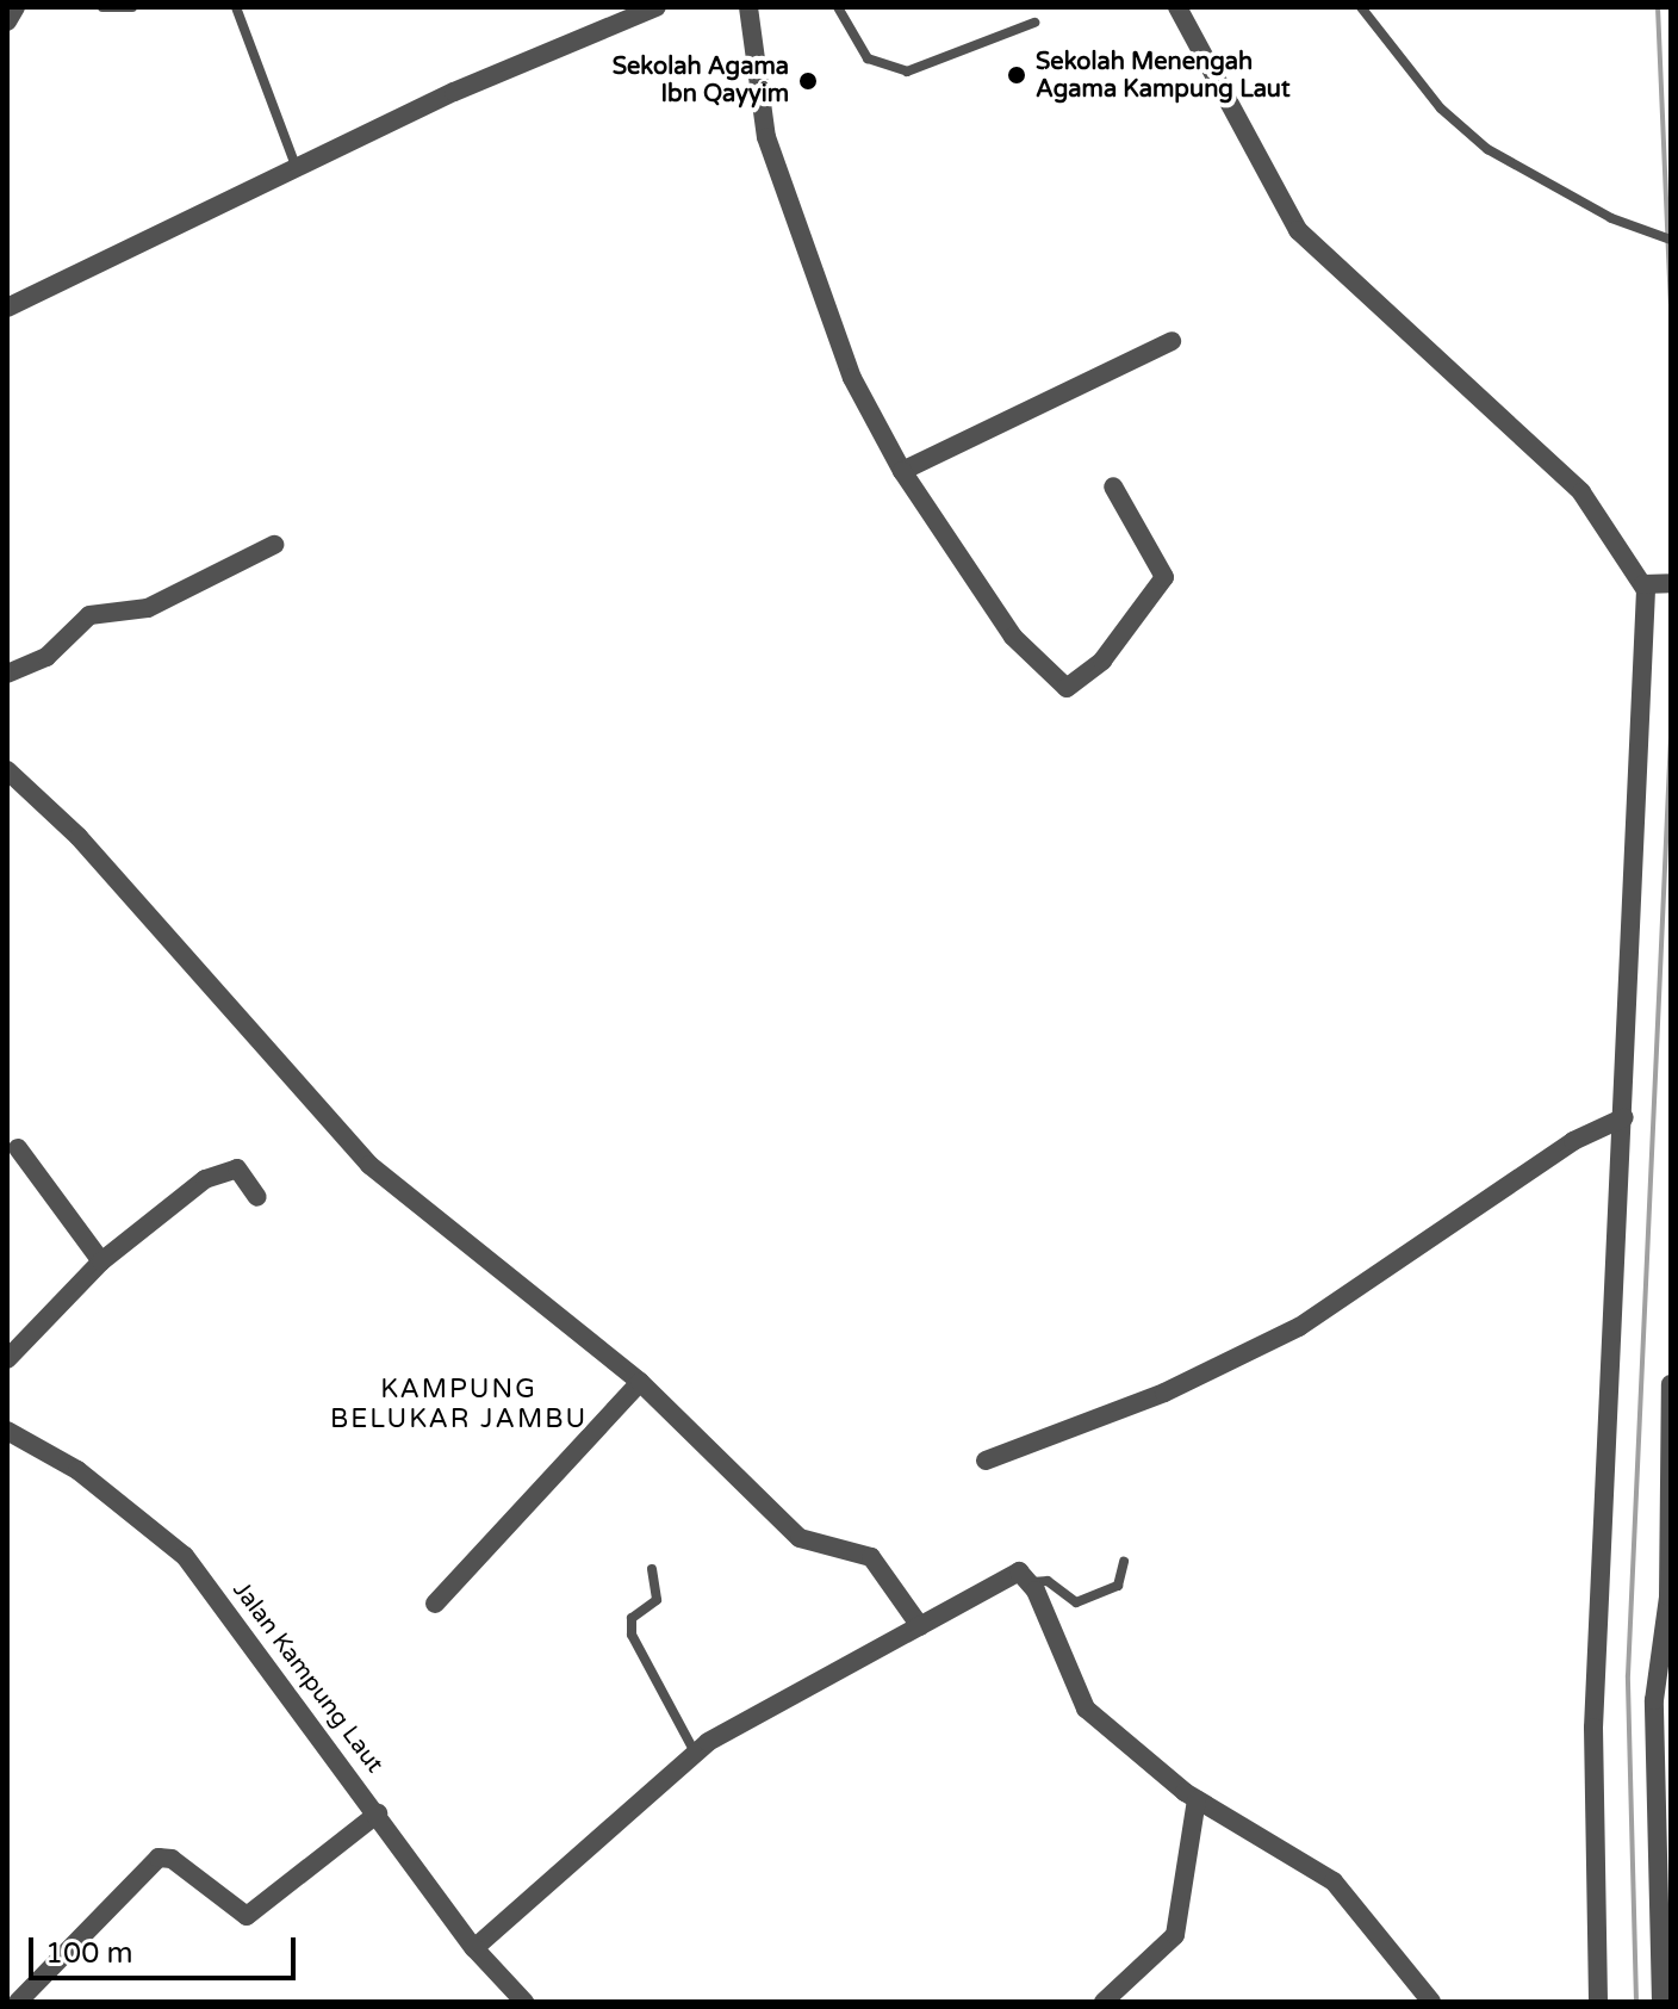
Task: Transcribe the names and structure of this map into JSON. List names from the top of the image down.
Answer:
{
  "streets": {
    "street": ["Jalan Kampung Laut"]
  },
  "districts": ["KAMPUNG BELUKAR JAMBU"],
  "places": ["Sekolah Menengah Agama Kampung Laut", "Sekolah Agama Ibn Qayyim"],
  "scale_bar": "100 m"
}
